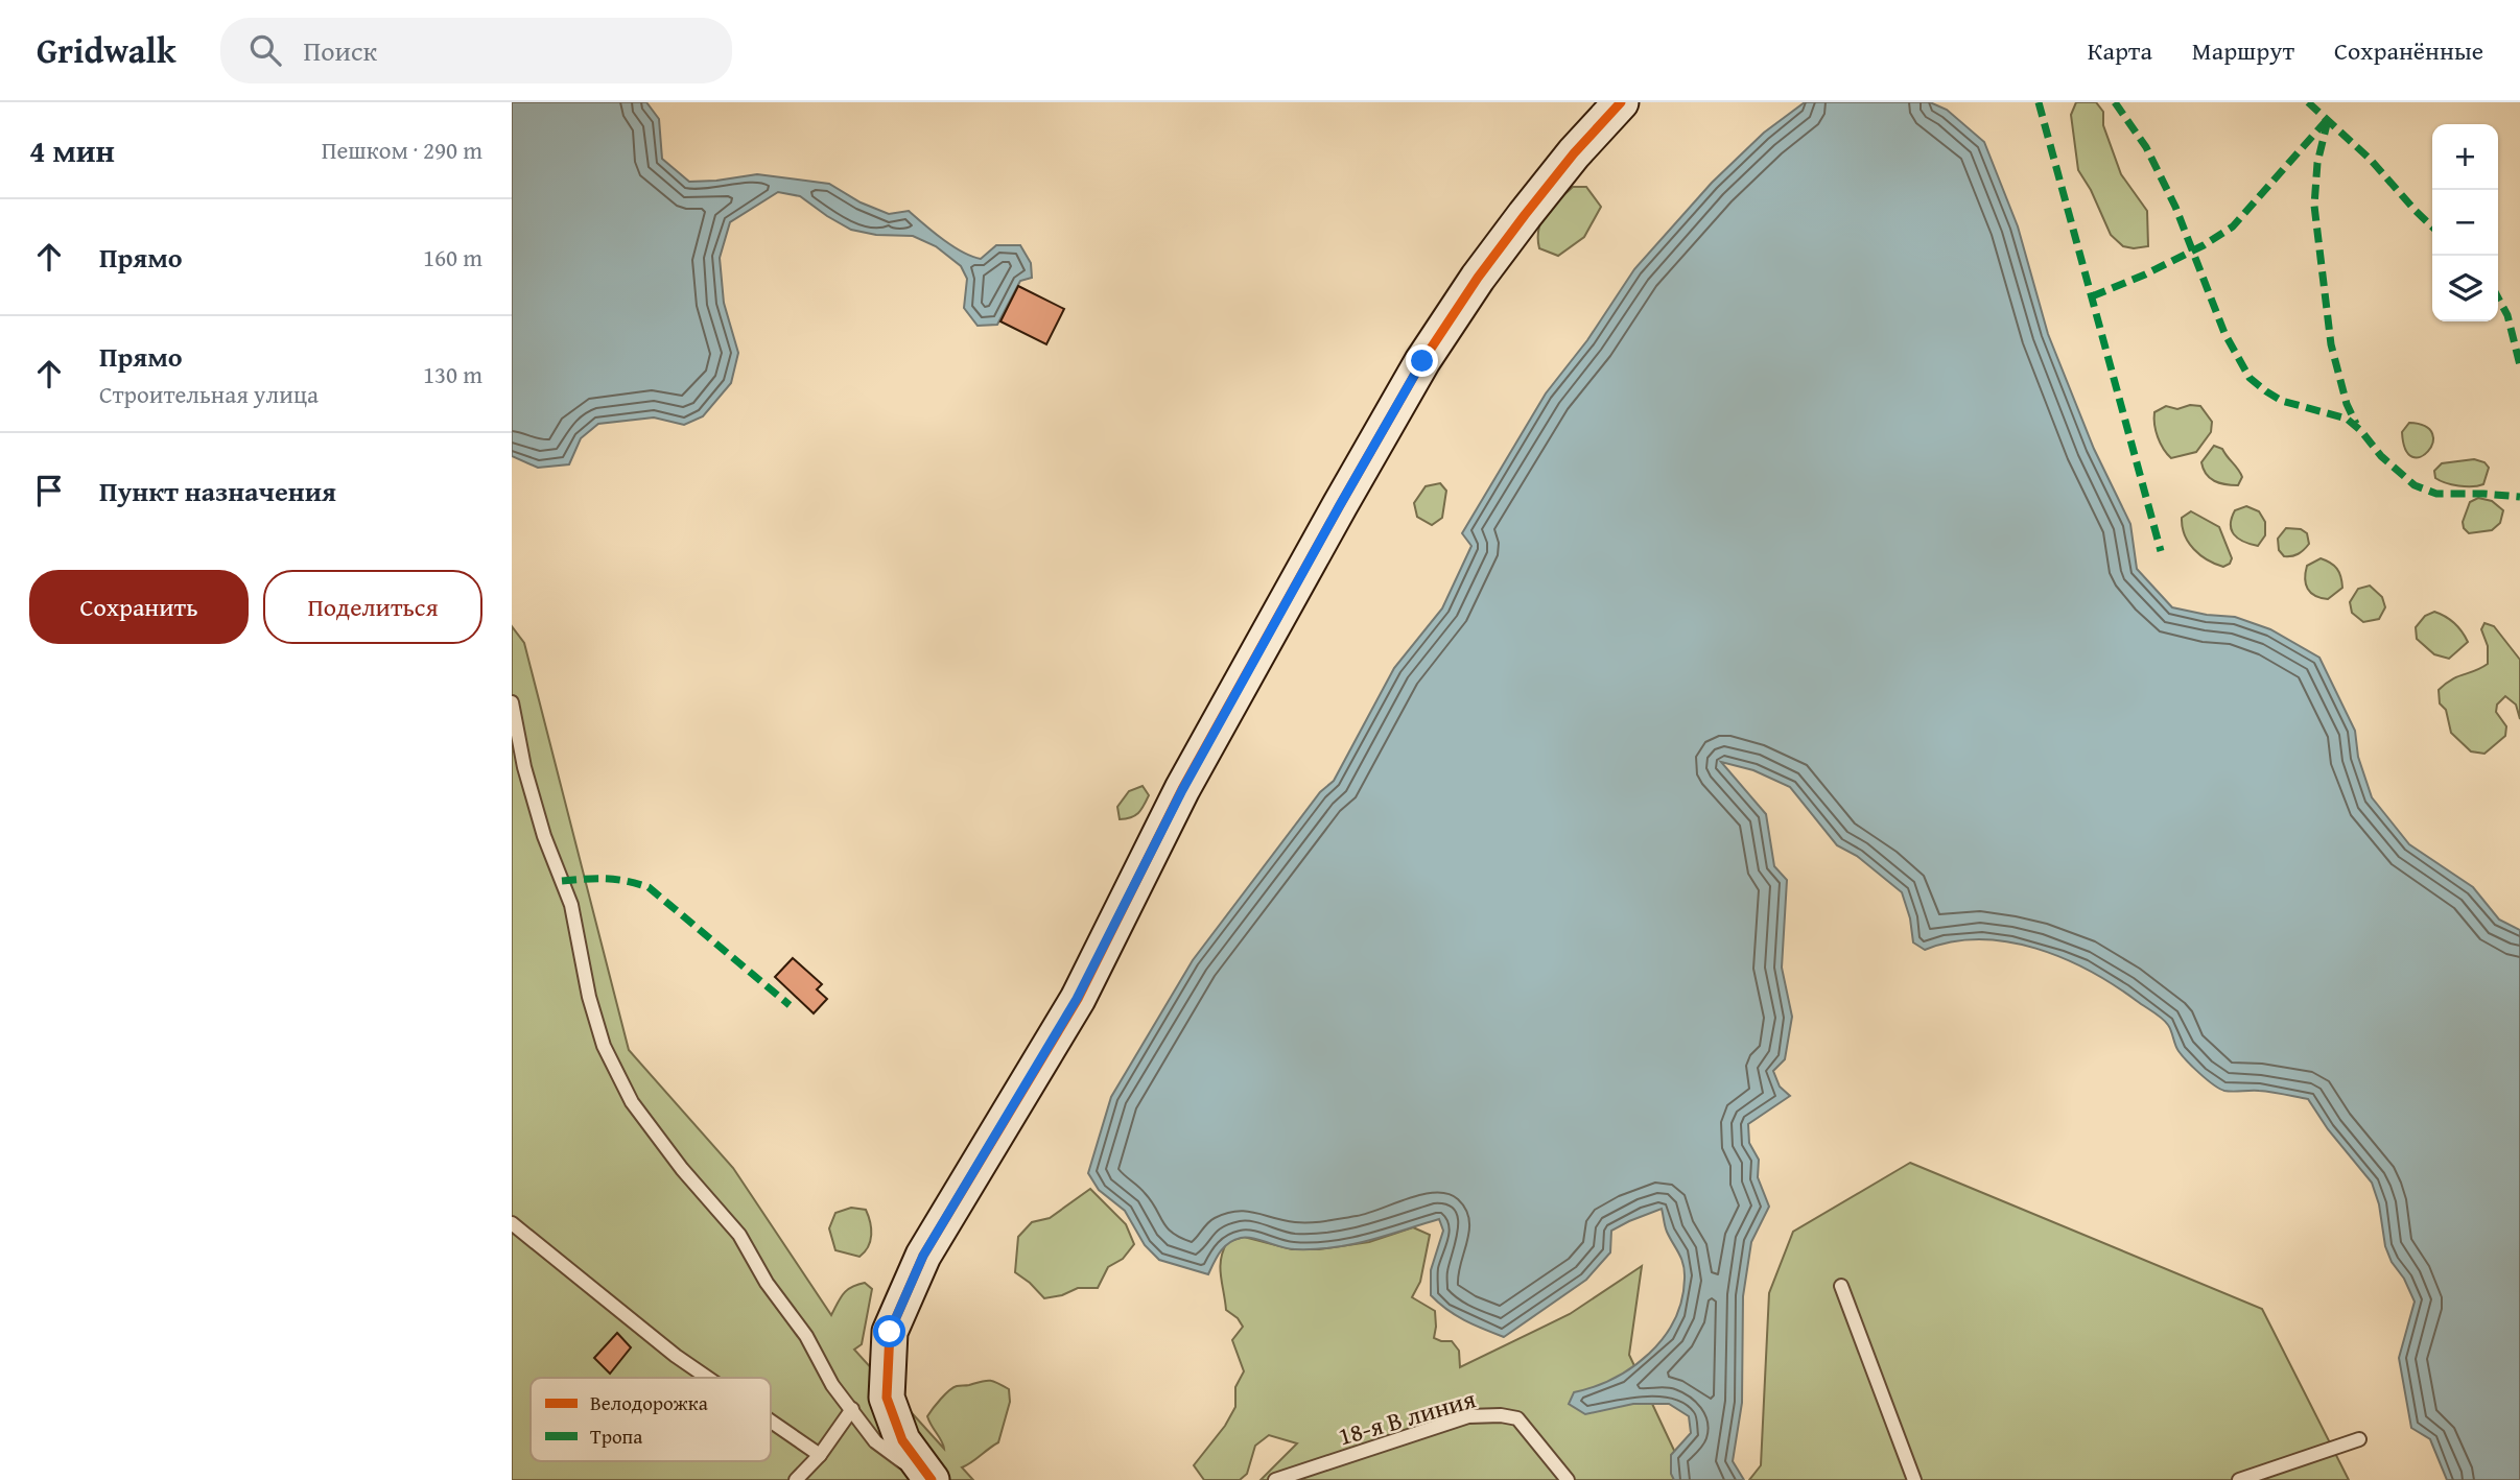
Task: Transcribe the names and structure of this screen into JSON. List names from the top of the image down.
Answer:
{
  "streets": {
    "lane": ["18-я В линия"]
  },
  "legend": ["Велодорожка", "Тропа"],
  "page": {
    "header": "Gridwalk",
    "search": "Поиск",
    "nav": ["Карта", "Маршрут", "Сохранённые"],
    "heading": ["4 мин", "Пешком · 290 m"],
    "map_buttons": ["+", "−"],
    "list": [
      ["Прямо", "160 m"],
      ["Прямо", "Строительная улица", "130 m"],
      "Пункт назначения"
    ],
    "buttons": ["Сохранить", "Поделиться"]
  }
}
